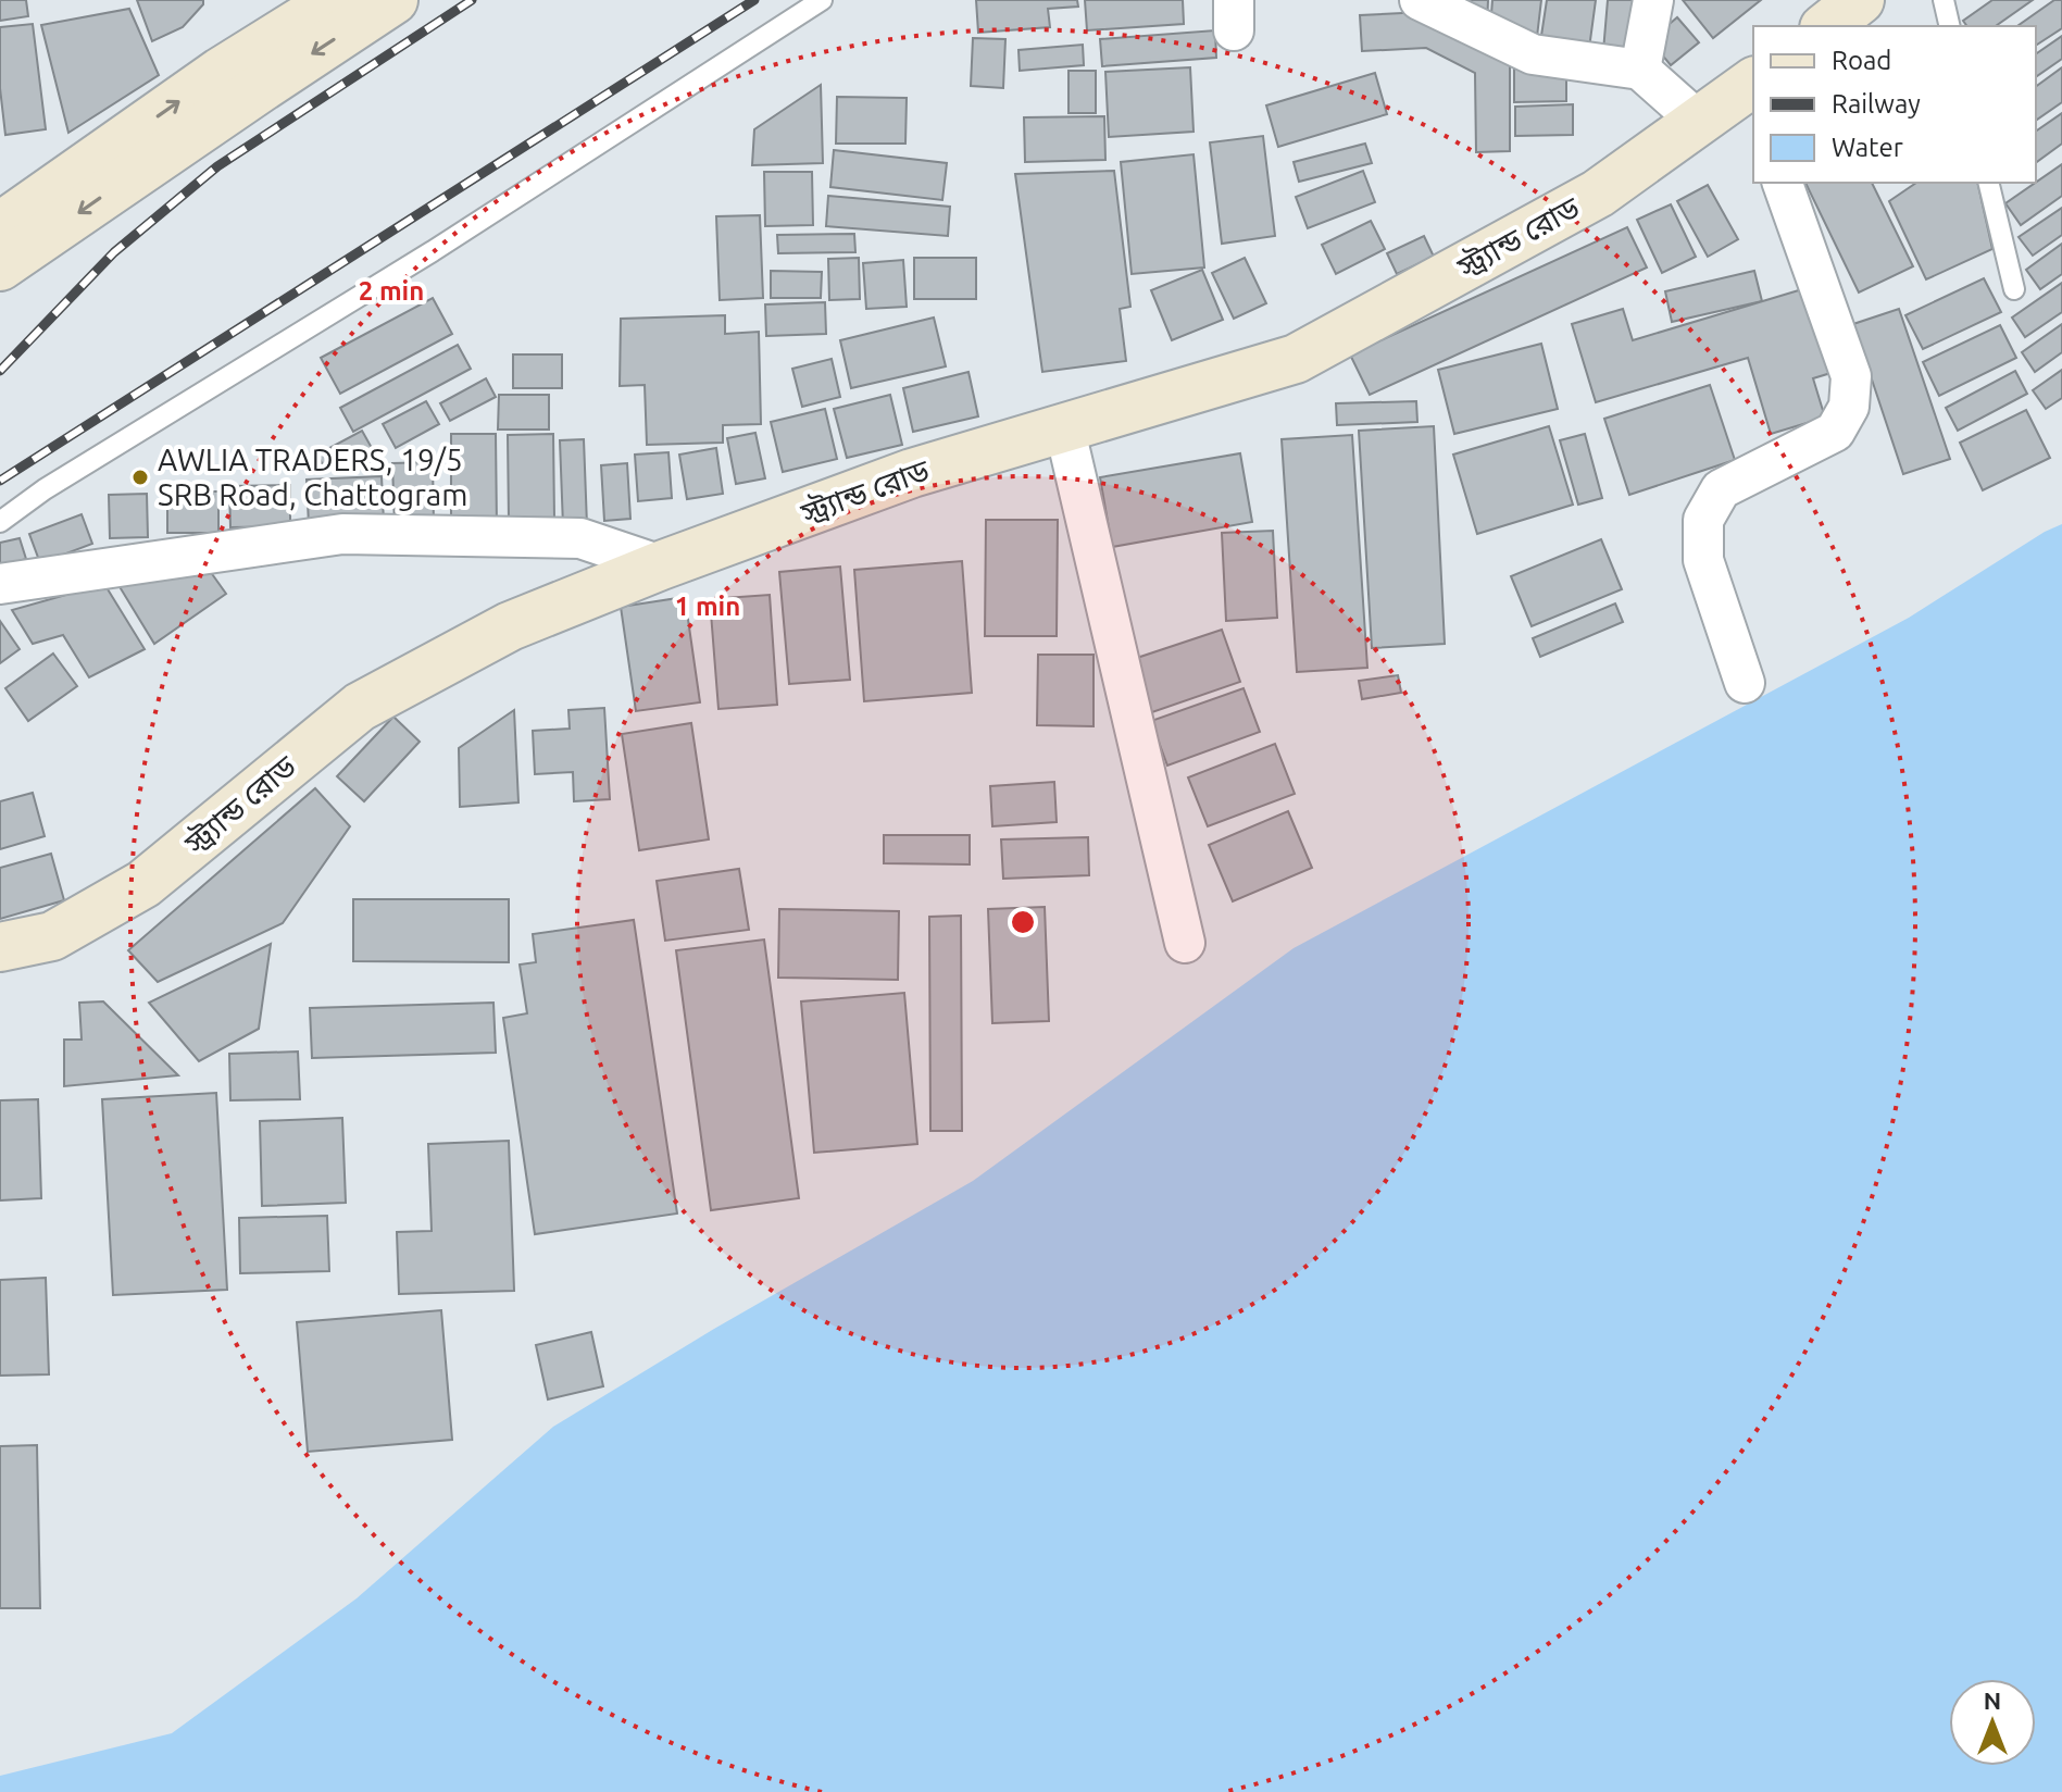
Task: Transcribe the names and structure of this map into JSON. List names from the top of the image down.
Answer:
{
  "streets": {
    "main road": ["স্ট্র্যান্ড রোড"]
  },
  "places": ["AWLIA TRADERS, 19/5 SRB Road, Chattogram"],
  "legend": ["Road", "Railway", "Water"],
  "north": "top",
  "rings": ["2 min", "1 min"]
}
